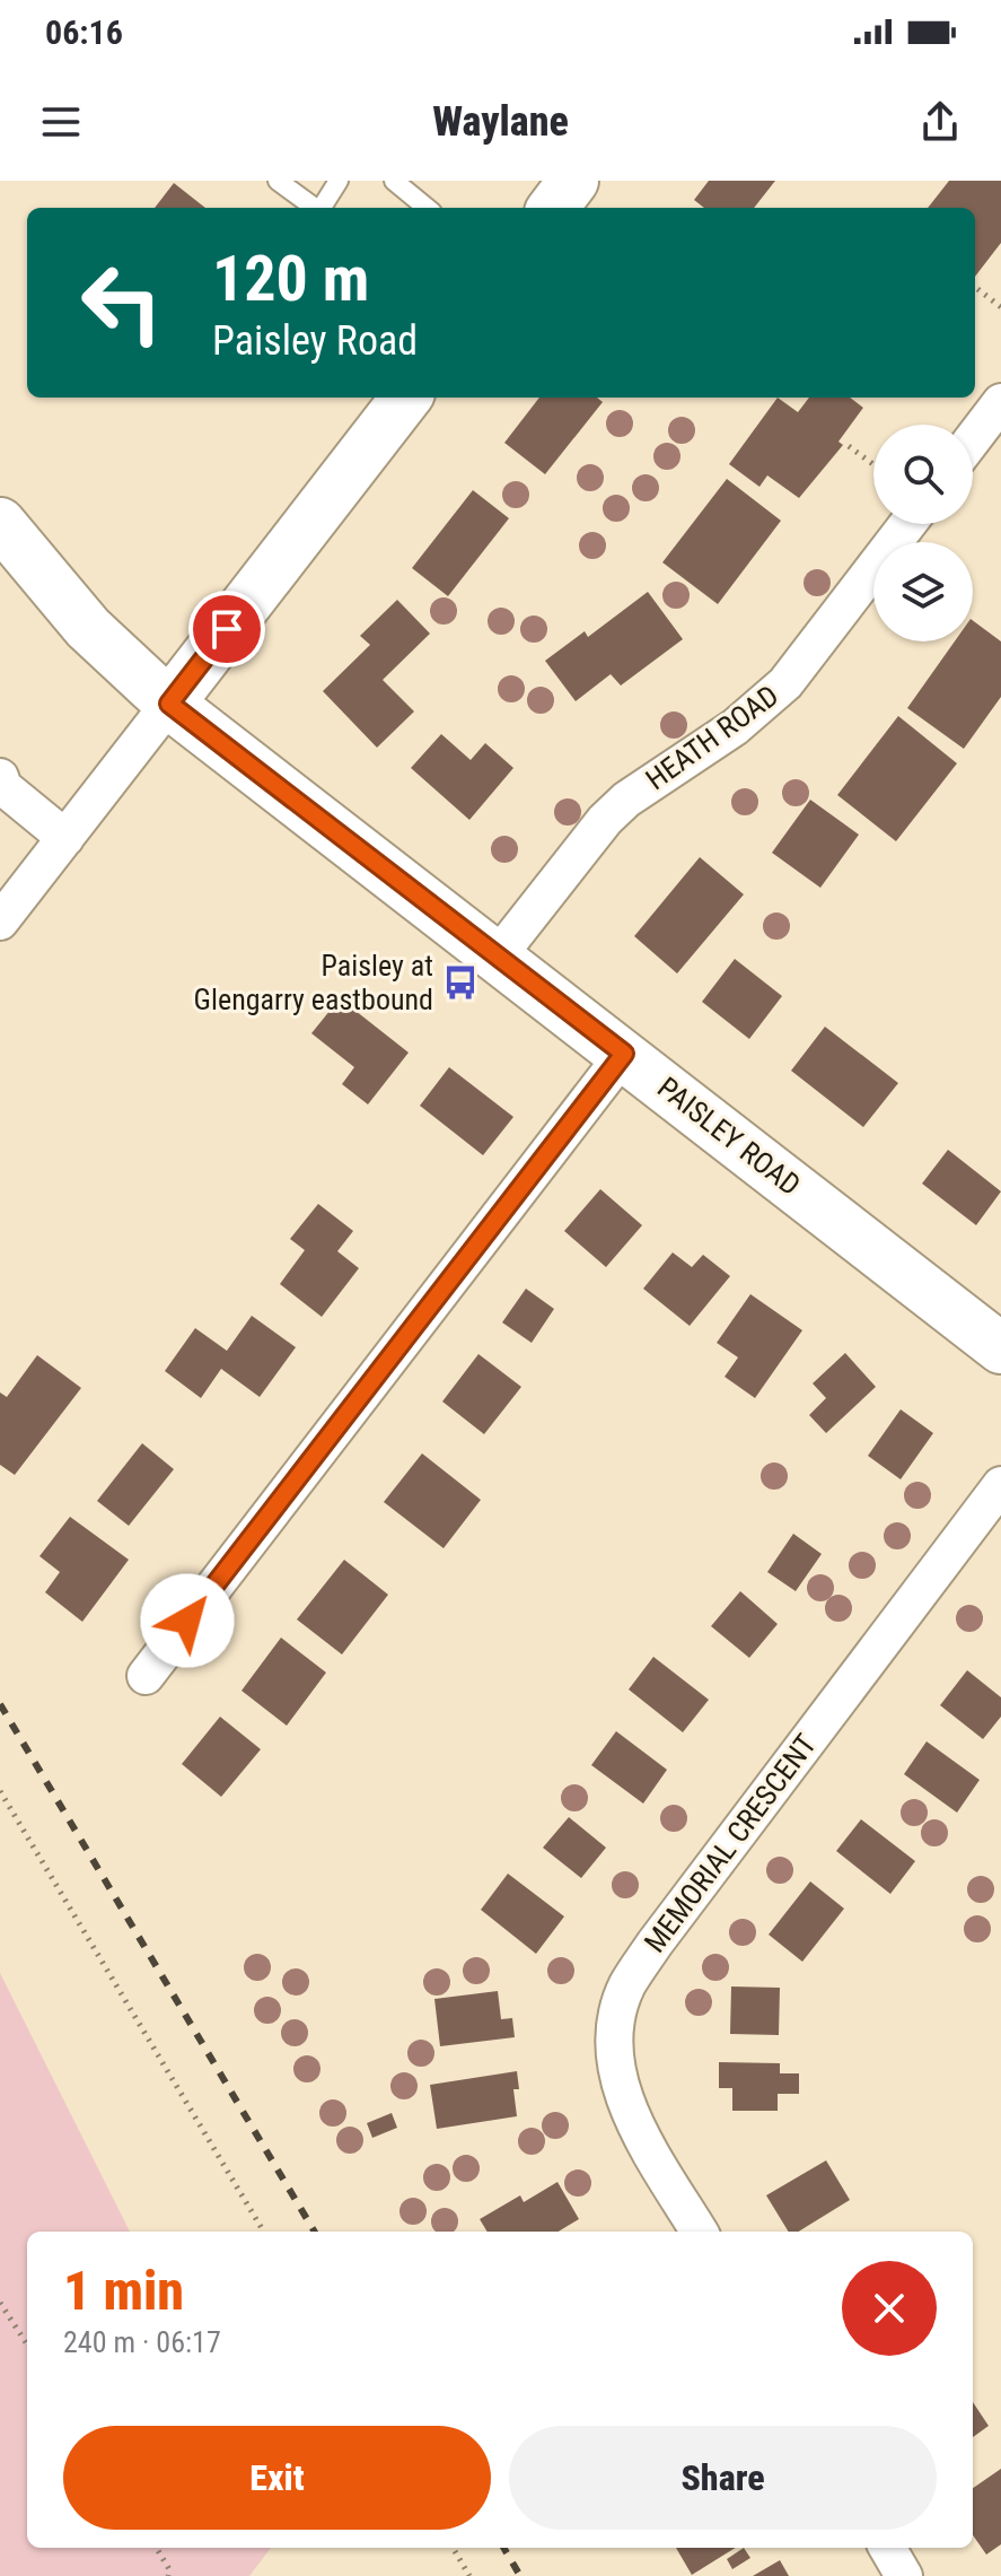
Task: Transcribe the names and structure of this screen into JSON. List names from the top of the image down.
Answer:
{
  "streets": {
    "main road": ["PAISLEY ROAD"],
    "street": ["HEATH ROAD", "MEMORIAL CRESCENT"]
  },
  "crossings": [
    ["HEATH ROAD", "PAISLEY ROAD"]
  ],
  "places": {
    "bus stop": ["Paisley at Glengarry eastbound"]
  },
  "page": {
    "status": "06:16",
    "header": "Waylane",
    "turn": ["120 m", "Paisley Road"],
    "heading": ["1 min", "240 m · 06:17"],
    "buttons": ["Exit", "Share"]
  }
}
